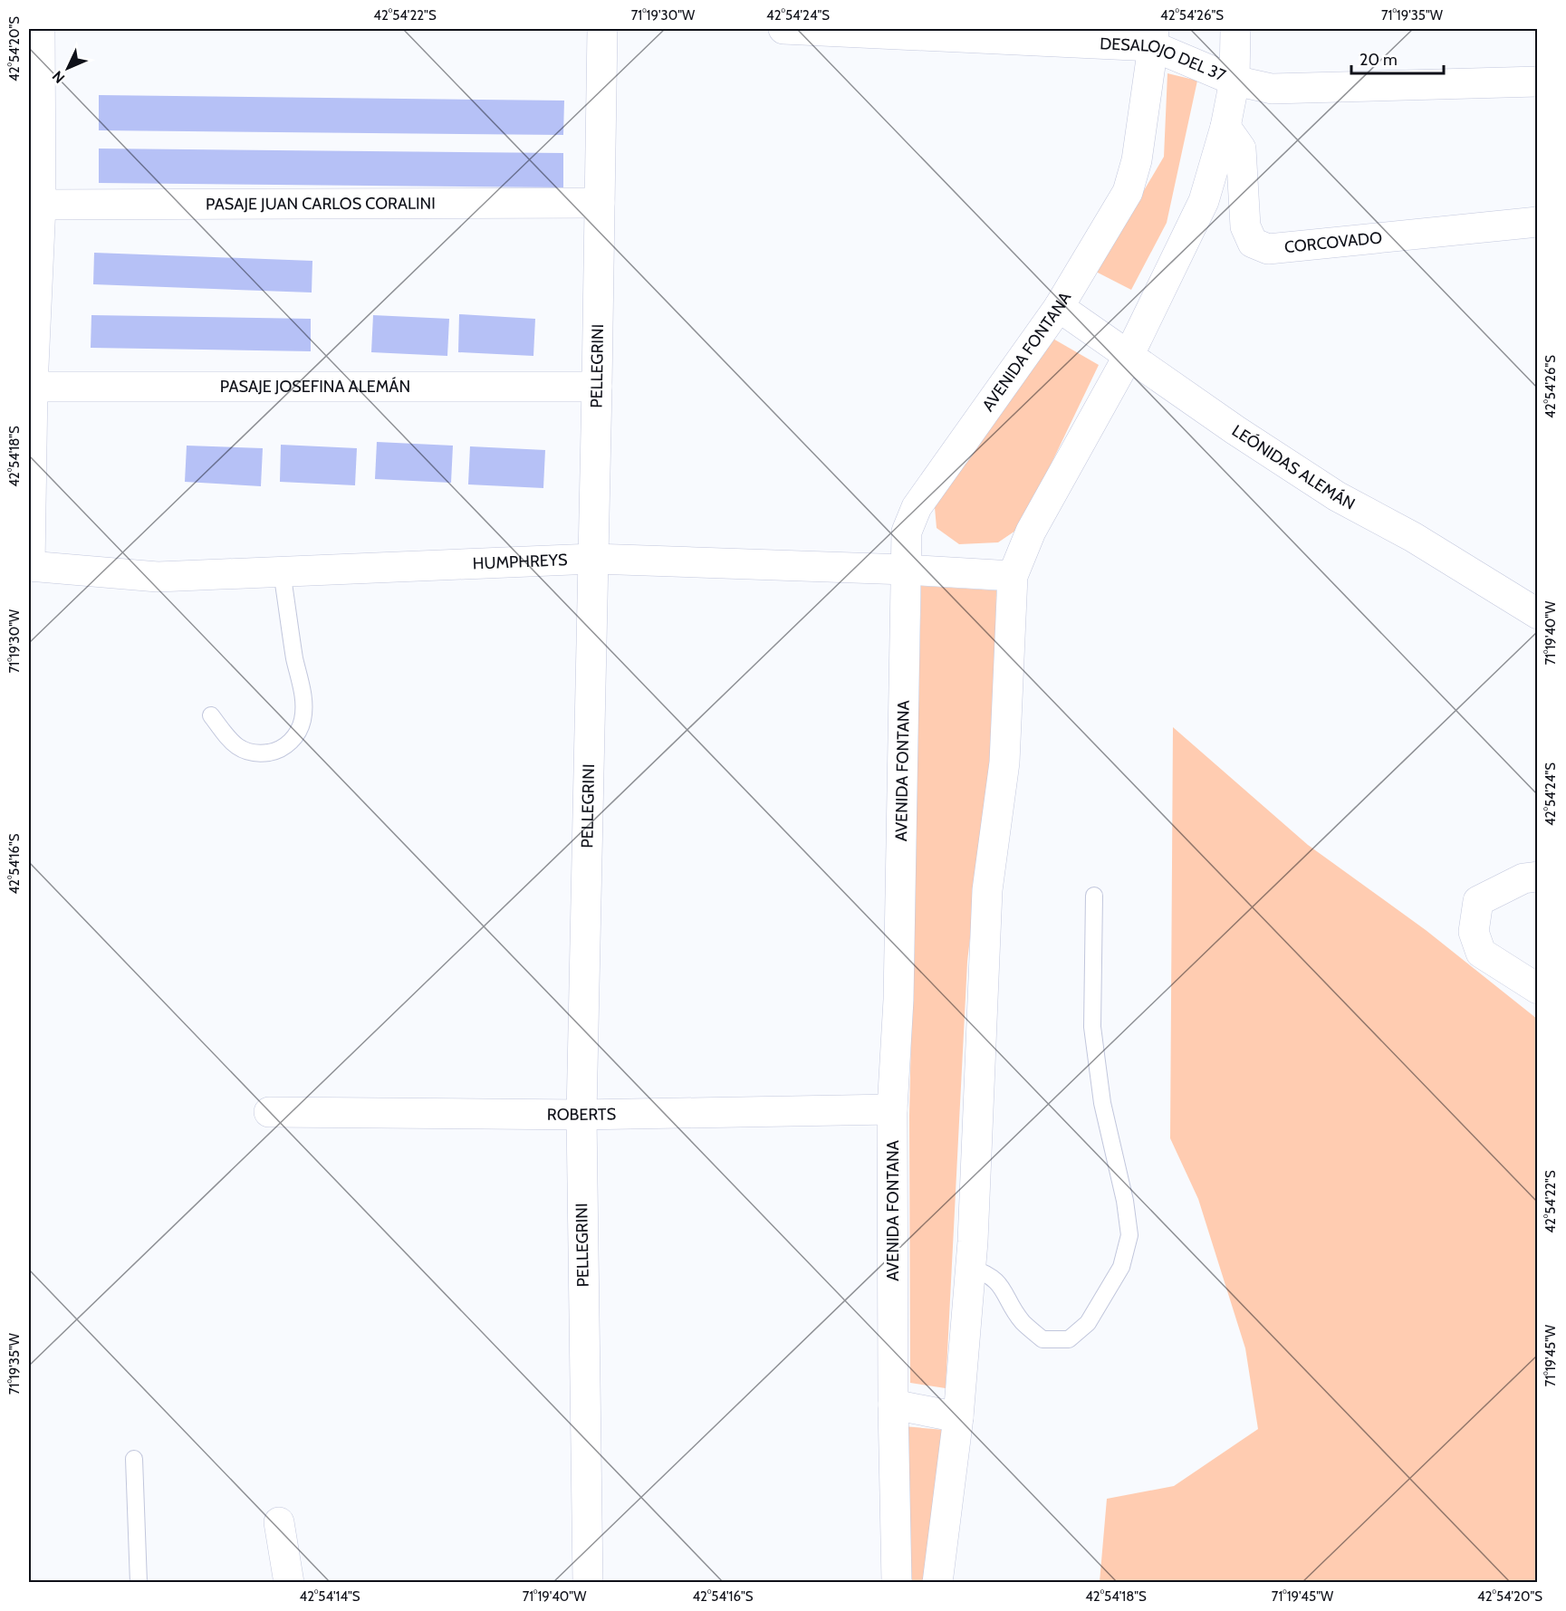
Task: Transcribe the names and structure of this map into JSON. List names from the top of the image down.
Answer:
{
  "streets": {
    "street": [
      "DESALOJO DEL 37",
      "PASAJE JUAN CARLOS CORALINI",
      "CORCOVADO",
      "AVENIDA FONTANA",
      "PELLEGRINI",
      "PASAJE JOSEFINA ALEMÁN",
      "LEÓNIDAS ALEMÁN",
      "HUMPHREYS",
      "ROBERTS"
    ]
  },
  "crossings": [
    ["DESALOJO DEL 37", "AVENIDA FONTANA"],
    ["PASAJE JUAN CARLOS CORALINI", "PELLEGRINI"],
    ["AVENIDA FONTANA", "LEÓNIDAS ALEMÁN"],
    ["AVENIDA FONTANA", "HUMPHREYS"],
    ["AVENIDA FONTANA", "ROBERTS"],
    ["PELLEGRINI", "PASAJE JOSEFINA ALEMÁN"],
    ["PELLEGRINI", "HUMPHREYS"],
    ["PELLEGRINI", "ROBERTS"]
  ],
  "scale_bar": "20 m",
  "north": "bottom left",
  "coordinates": [
    "42°54'22\"S",
    "71°19'30\"W",
    "42°54'24\"S",
    "42°54'26\"S",
    "71°19'35\"W",
    "42°54'20\"S",
    "42°54'18\"S",
    "71°19'40\"W",
    "42°54'16\"S",
    "71°19'45\"W",
    "42°54'14\"S"
  ]
}
